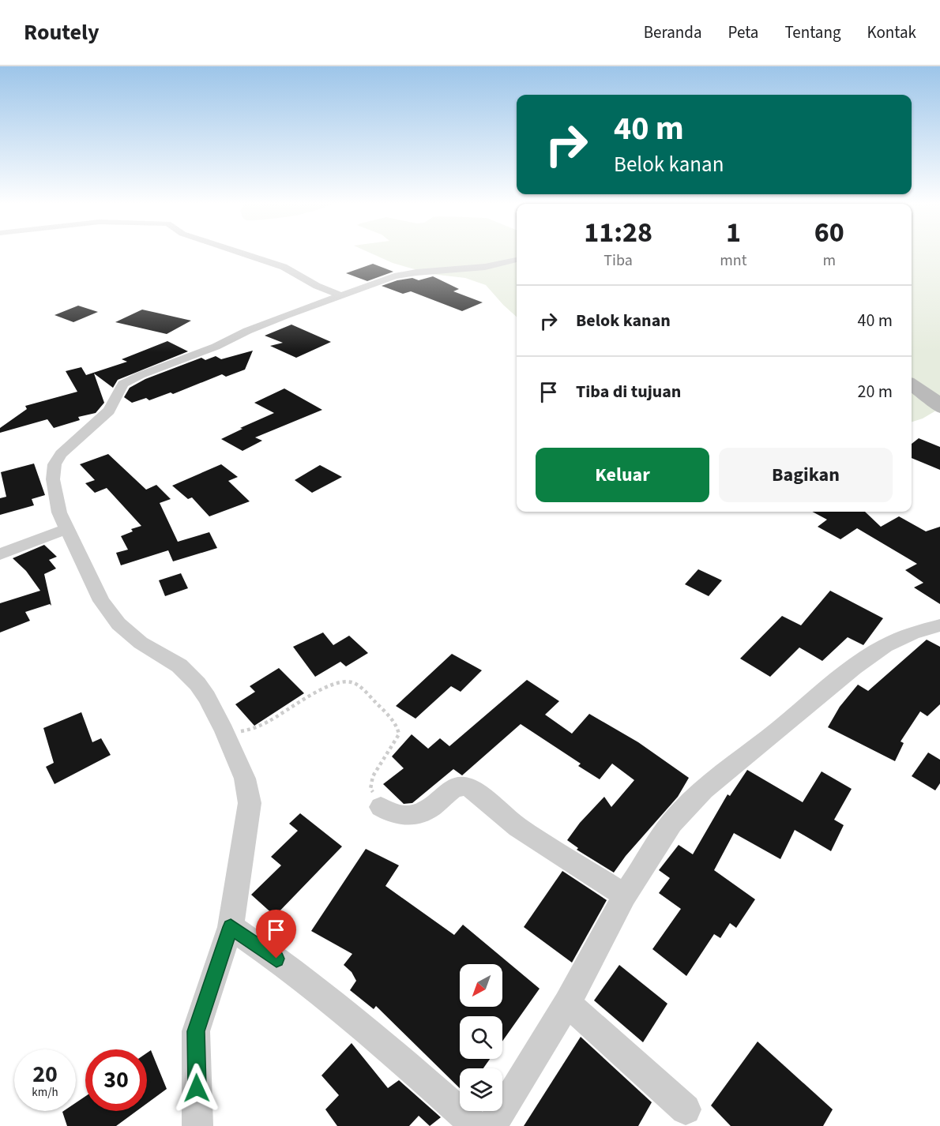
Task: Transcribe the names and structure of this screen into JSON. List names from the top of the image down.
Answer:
{
  "north": "bottom left",
  "page": {
    "header": "Routely",
    "nav": [
      "Beranda",
      "Peta",
      "Tentang",
      "Kontak"
    ],
    "turn": ["40 m", "Belok kanan"],
    "eta": [
      "11:28",
      "Tiba",
      "1",
      "mnt",
      "60",
      "m"
    ],
    "list": [
      {
        "name": "Belok kanan",
        "value": "40 m"
      },
      {
        "name": "Tiba di tujuan",
        "value": "20 m"
      }
    ],
    "buttons": ["Keluar", "Bagikan"],
    "speed": "20 km/h",
    "limit": "30"
  }
}
